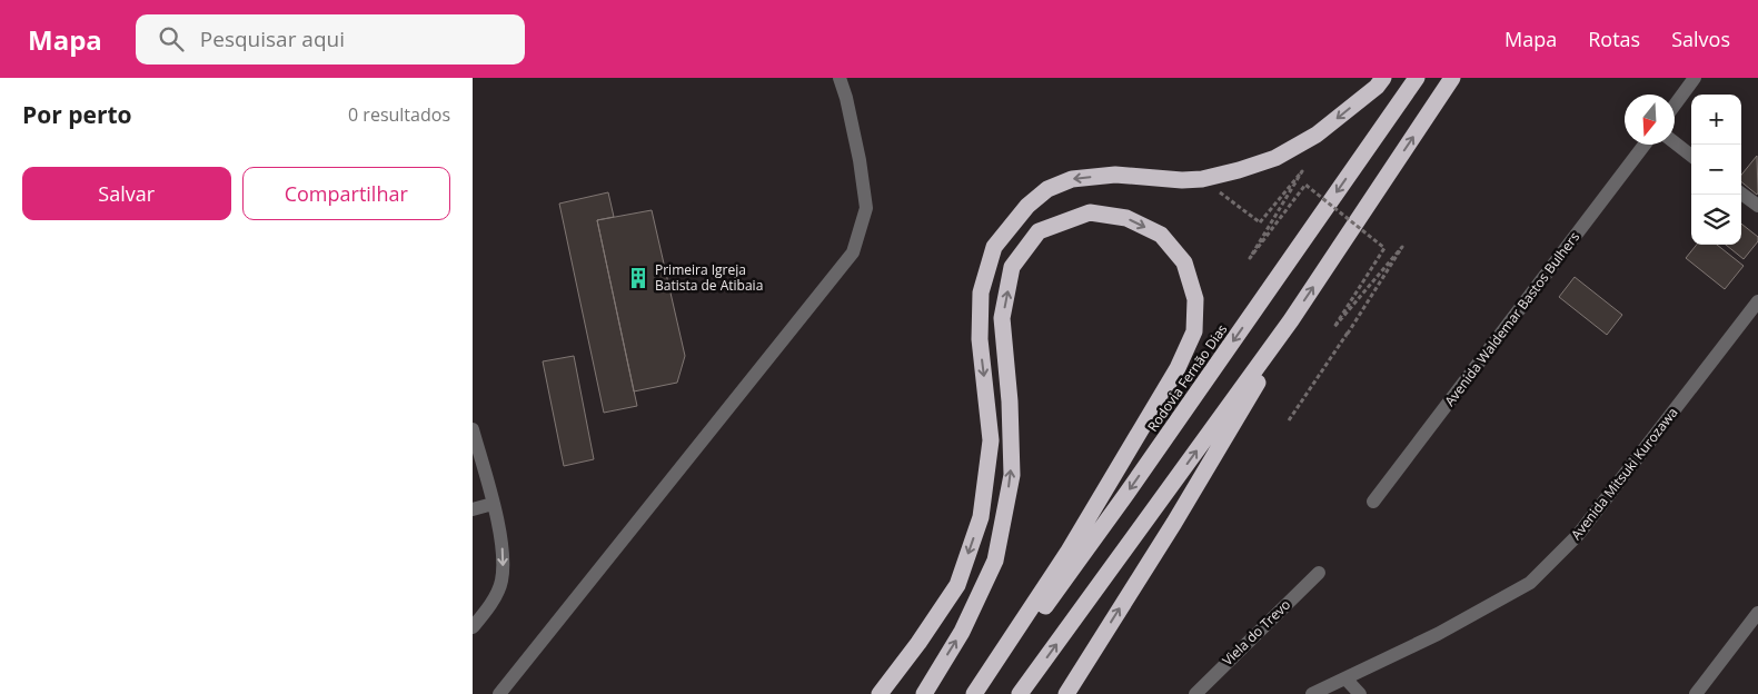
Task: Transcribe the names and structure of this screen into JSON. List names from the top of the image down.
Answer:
{
  "streets": {
    "highway": ["Rodovia Fernão Dias"],
    "street": ["Avenida Waldemar Bastos Bulhers", "Avenida Mitsuki Kurozawa", "Viela do Trevo"]
  },
  "places": {
    "building": ["Primeira Igreja Batista de Atibaia"]
  },
  "north": "bottom",
  "page": {
    "header": "Mapa",
    "search": "Pesquisar aqui",
    "nav": ["Mapa", "Rotas", "Salvos"],
    "heading": ["Por perto", "0 resultados"],
    "map_buttons": ["+", "−"],
    "buttons": ["Salvar", "Compartilhar"]
  }
}
